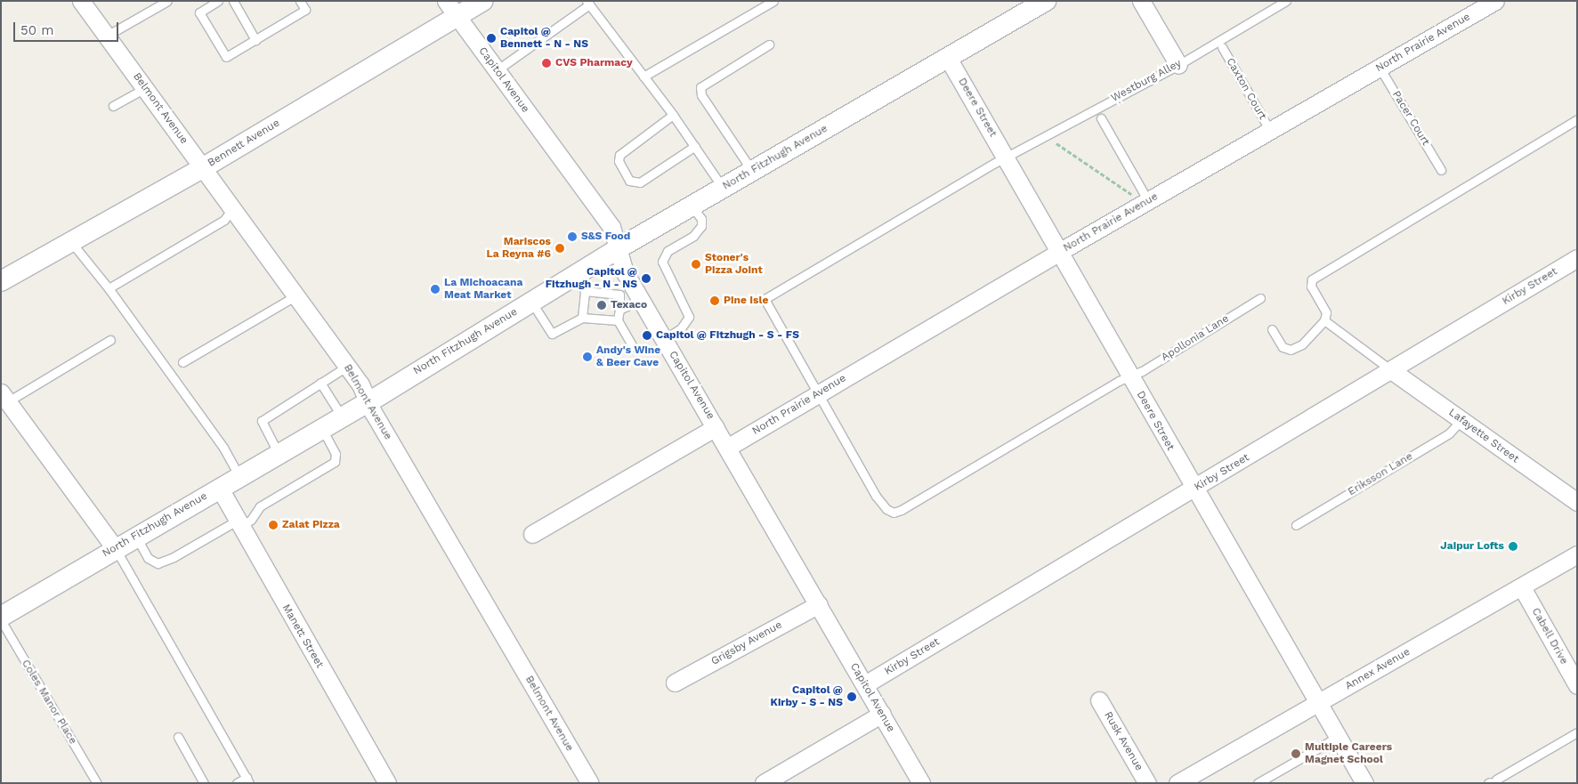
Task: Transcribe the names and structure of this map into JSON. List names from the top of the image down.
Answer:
{
  "streets": {
    "street": [
      "North Prairie Avenue",
      "Capitol Avenue",
      "Deere Street",
      "Belmont Avenue",
      "Bennett Avenue",
      "North Fitzhugh Avenue",
      "Kirby Street",
      "Lafayette Street",
      "Manett Street",
      "Cabell Drive",
      "Grigsby Avenue",
      "Annex Avenue",
      "Rusk Avenue"
    ],
    "lane": [
      "Westburg Alley",
      "Caxton Court",
      "Pacer Court",
      "Apollonia Lane",
      "Eriksson Lane",
      "Coles Manor Place"
    ]
  },
  "crossings": [
    ["North Prairie Avenue", "Capitol Avenue"],
    ["North Prairie Avenue", "Westburg Alley"],
    ["North Prairie Avenue", "Caxton Court"],
    ["North Prairie Avenue", "Deere Street"],
    ["North Prairie Avenue", "Pacer Court"],
    ["North Prairie Avenue", "Apollonia Lane"],
    ["Capitol Avenue", "Bennett Avenue"],
    ["Capitol Avenue", "North Fitzhugh Avenue"],
    ["Capitol Avenue", "Kirby Street"],
    ["Capitol Avenue", "Grigsby Avenue"],
    ["Westburg Alley", "Deere Street"],
    ["Westburg Alley", "Apollonia Lane"],
    ["Deere Street", "North Fitzhugh Avenue"],
    ["Deere Street", "Kirby Street"],
    ["Deere Street", "Apollonia Lane"],
    ["Deere Street", "Annex Avenue"],
    ["Belmont Avenue", "Bennett Avenue"],
    ["Belmont Avenue", "North Fitzhugh Avenue"],
    ["North Fitzhugh Avenue", "Manett Street"],
    ["Kirby Street", "Lafayette Street"],
    ["Lafayette Street", "Eriksson Lane"],
    ["Cabell Drive", "Annex Avenue"]
  ],
  "places": [
    "Capitol @ Bennett - N - NS",
    "CVS Pharmacy",
    "S&S Food",
    "Mariscos La Reyna #6",
    "Stoner's Pizza Joint",
    "Capitol @ Fitzhugh - N - NS",
    "La Michoacana Meat Market",
    "Pine Isle",
    "Texaco",
    "Capitol @ Fitzhugh - S - FS",
    "Andy's Wine & Beer Cave",
    "Zalat Pizza",
    "Jaipur Lofts",
    "Capitol @ Kirby - S - NS",
    "Multiple Careers Magnet School"
  ],
  "scale_bar": "50 m"
}
